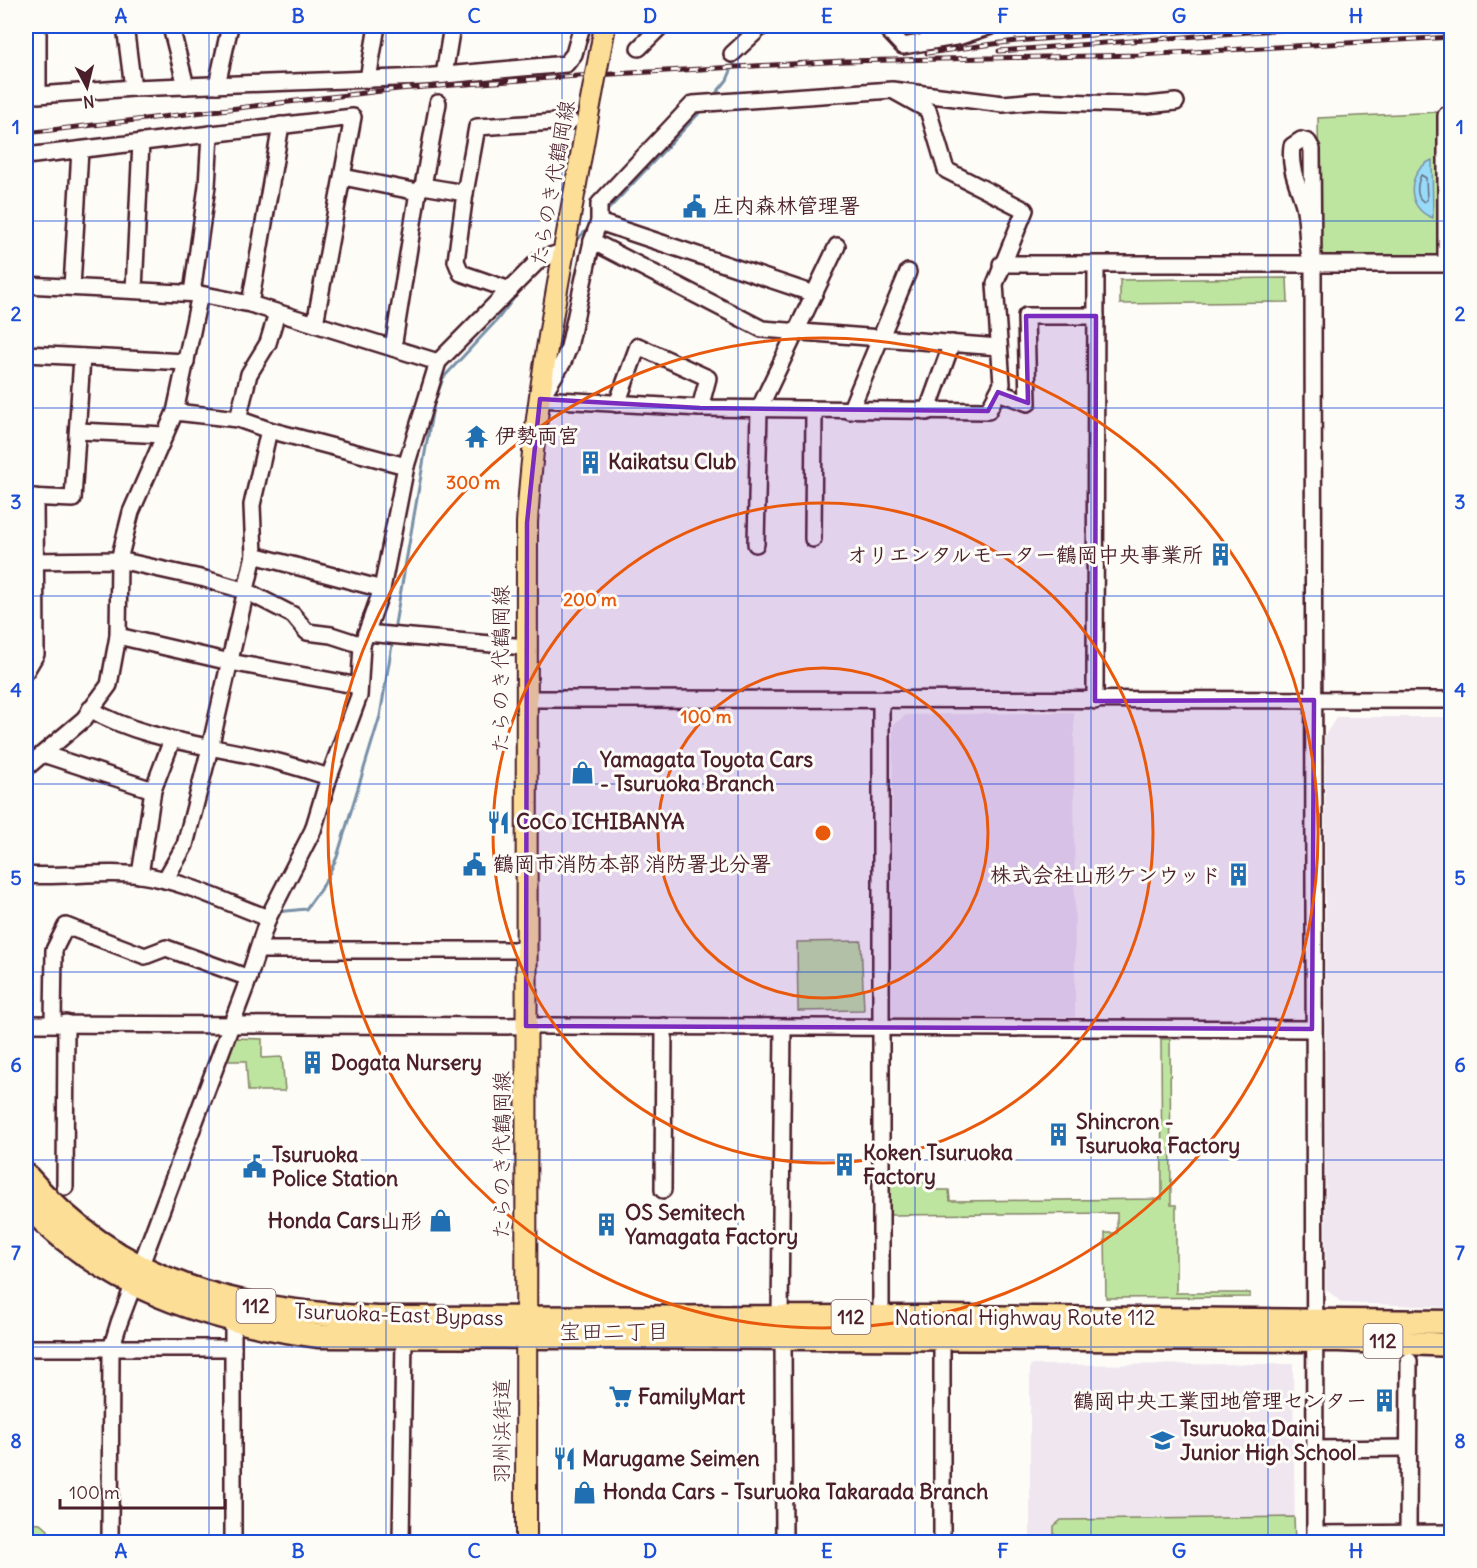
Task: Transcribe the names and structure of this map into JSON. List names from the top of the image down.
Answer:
{
  "streets": {
    "highway": ["112", "Tsuruoka-East Bypass", "National Highway Route 112"],
    "main road": ["たらのき代鶴岡線", "羽州浜街道"]
  },
  "crossings": [
    ["たらのき代鶴岡線", "Tsuruoka-East Bypass"],
    ["たらのき代鶴岡線", "National Highway Route 112"],
    ["たらのき代鶴岡線", "羽州浜街道"],
    ["Tsuruoka-East Bypass", "National Highway Route 112"],
    ["Tsuruoka-East Bypass", "羽州浜街道"],
    ["National Highway Route 112", "羽州浜街道"]
  ],
  "districts": ["宝田二丁目"],
  "places": {
    "public building": ["庄内森林管理署", "鶴岡市消防本部 消防署北分署", "Tsuruoka Police Station"],
    "temple": ["伊勢両宮"],
    "building": [
      "Kaikatsu Club",
      "オリエンタルモーター鶴岡中央事業所",
      "株式会社山形ケンウッド",
      "Dogata Nursery",
      "Shincron - Tsuruoka Factory",
      "Koken Tsuruoka Factory",
      "OS Semitech Yamagata Factory",
      "鶴岡中央工業団地管理センター"
    ],
    "shop": ["Yamagata Toyota Cars - Tsuruoka Branch", "Honda Cars山形", "Honda Cars - Tsuruoka Takarada Branch"],
    "restaurant": ["CoCo ICHIBANYA", "Marugame Seimen"],
    "supermarket": ["FamilyMart"],
    "school or university": ["Tsuruoka Daini Junior High School"]
  },
  "scale_bar": "100 m",
  "north": "bottom",
  "grid": {
    "columns": [
      "A",
      "B",
      "C",
      "D",
      "E",
      "F",
      "G",
      "H"
    ],
    "rows": [
      "1",
      "2",
      "3",
      "4",
      "5",
      "6",
      "7",
      "8"
    ]
  },
  "rings": ["300 m", "200 m", "100 m"]
}
